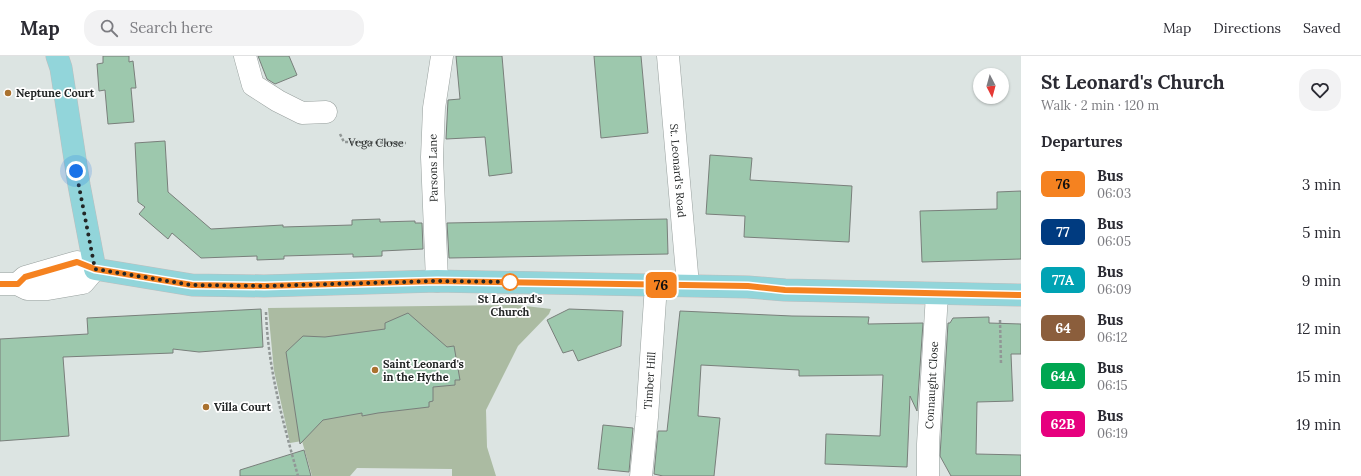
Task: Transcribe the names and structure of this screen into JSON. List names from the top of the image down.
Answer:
{
  "streets": {
    "street": [
      "Parsons Lane",
      "St. Leonard's Road",
      "Timber Hill",
      "Connaught Close"
    ],
    "path": ["Vega Close"]
  },
  "crossings": [
    ["Vega Close", "Parsons Lane"]
  ],
  "places": [
    "Neptune Court",
    "St Leonard's Church",
    "Saint Leonard's in the Hythe",
    "Villa Court"
  ],
  "lines": ["bus line 76"],
  "north": "bottom",
  "page": {
    "header": "Map",
    "search": "Search here",
    "nav": ["Map", "Directions", "Saved"],
    "on_map": "76",
    "heading": [
      ["St Leonard's Church", "Walk · 2 min · 120 m"],
      "Departures"
    ],
    "list": [
      {
        "mark": "76",
        "name": "Bus",
        "note": "06:03",
        "value": "3 min"
      },
      {
        "mark": "77",
        "name": "Bus",
        "note": "06:05",
        "value": "5 min"
      },
      {
        "mark": "77A",
        "name": "Bus",
        "note": "06:09",
        "value": "9 min"
      },
      {
        "mark": "64",
        "name": "Bus",
        "note": "06:12",
        "value": "12 min"
      },
      {
        "mark": "64A",
        "name": "Bus",
        "note": "06:15",
        "value": "15 min"
      },
      {
        "mark": "62B",
        "name": "Bus",
        "note": "06:19",
        "value": "19 min"
      }
    ]
  }
}
